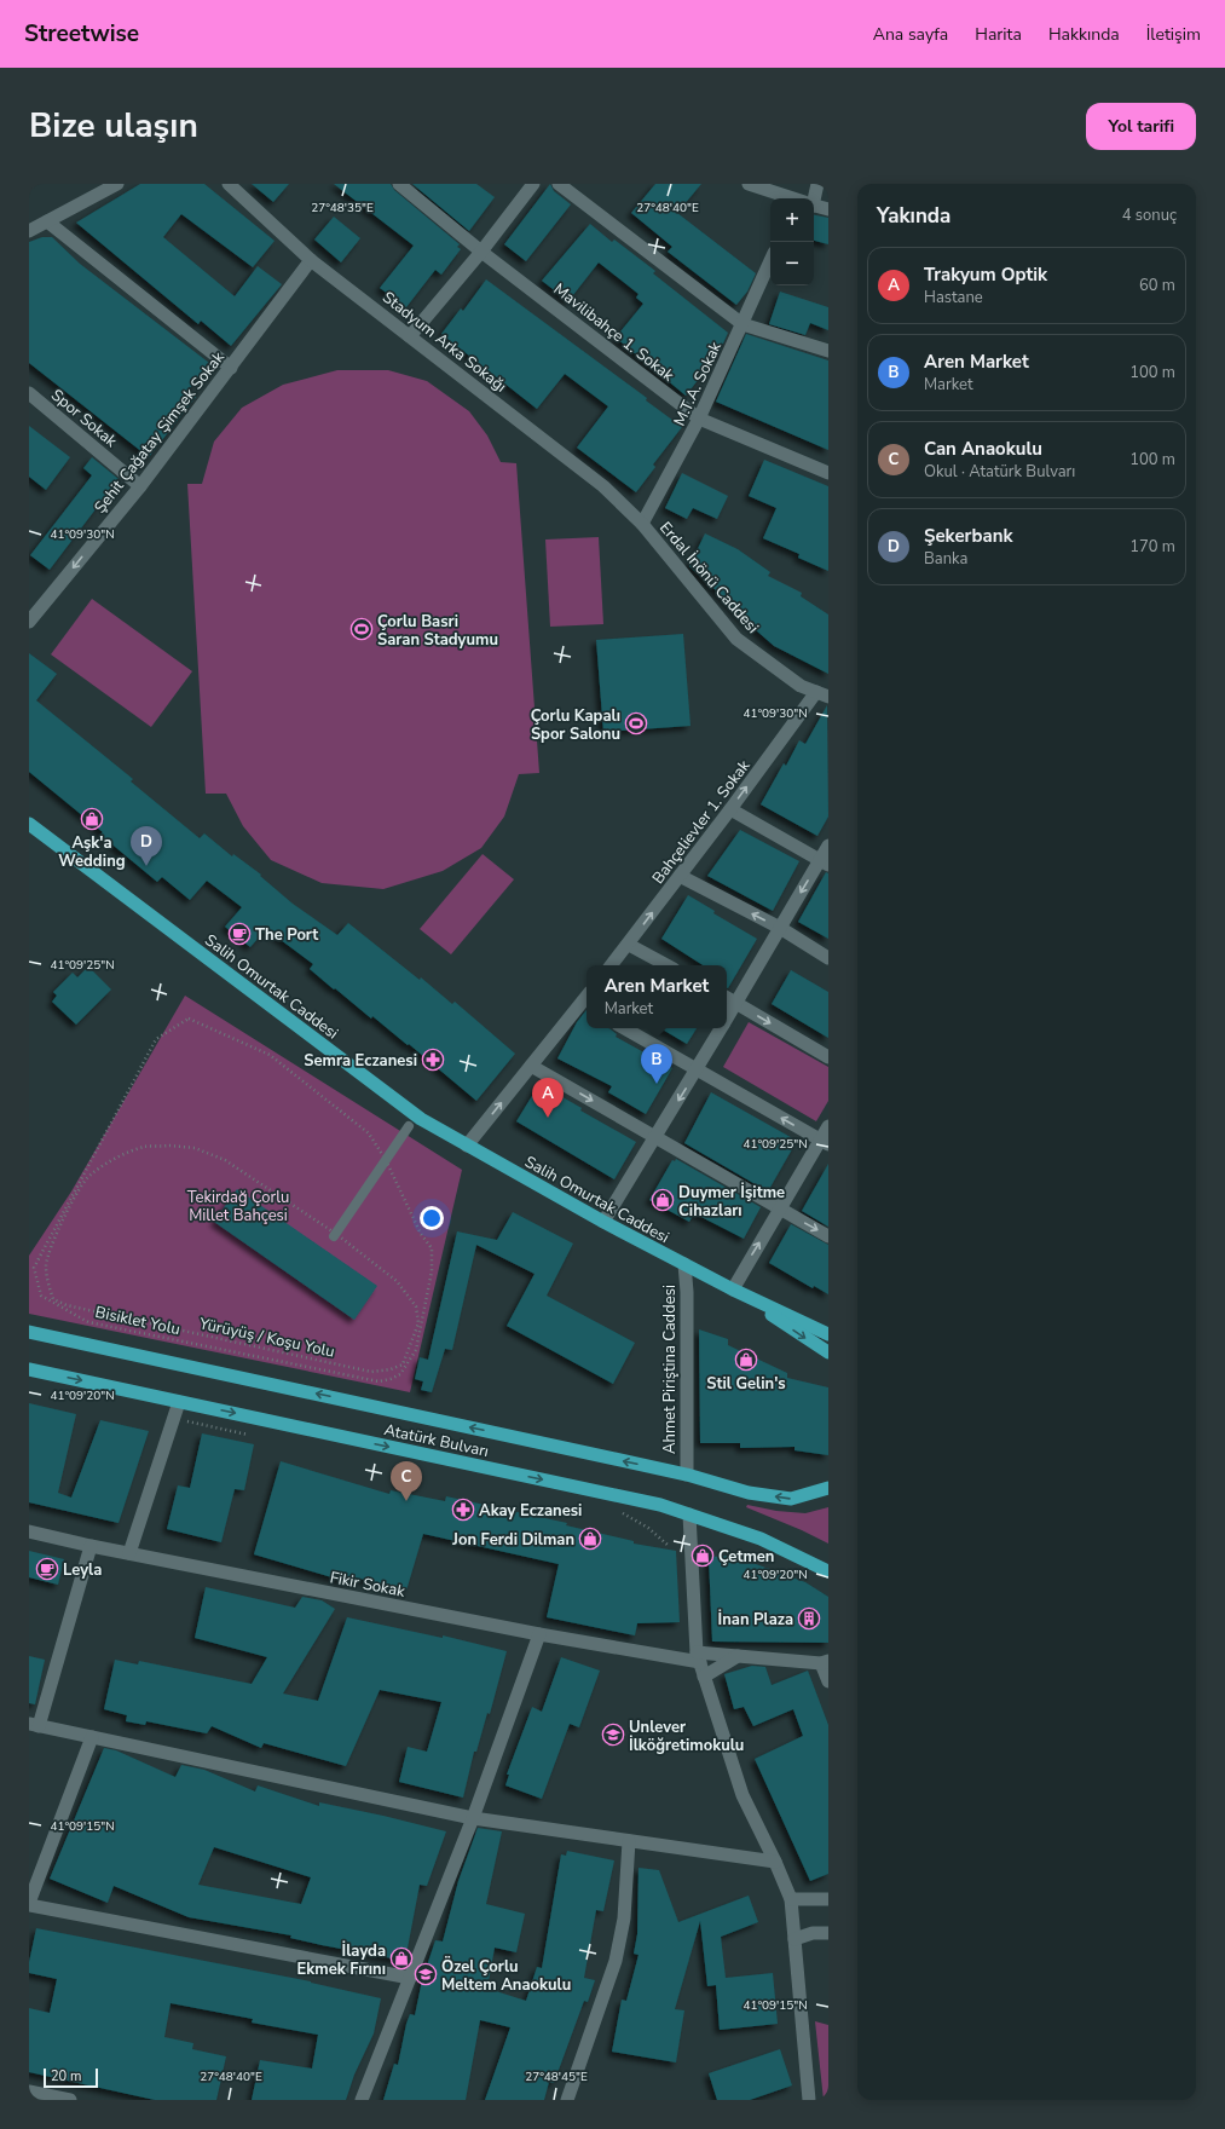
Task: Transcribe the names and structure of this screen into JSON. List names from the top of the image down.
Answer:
{
  "streets": {
    "main road": ["Salih Omurtak Caddesi", "Atatürk Bulvarı"],
    "street": [
      "Mavilibahçe 1. Sokak",
      "Stadyum Arka Sokağı",
      "M.T.A. Sokak",
      "Spor Sokak",
      "Şehit Çağatay Şimşek Sokak",
      "Erdal İnönü Caddesi",
      "Bahçelievler 1. Sokak",
      "Ahmet Piriştina Caddesi",
      "Fikir Sokak"
    ],
    "path": ["Bisiklet Yolu", "Yürüyüş / Koşu Yolu"]
  },
  "crossings": [
    ["Mavilibahçe 1. Sokak", "M.T.A. Sokak"],
    ["Stadyum Arka Sokağı", "M.T.A. Sokak"],
    ["Stadyum Arka Sokağı", "Şehit Çağatay Şimşek Sokak"],
    ["Stadyum Arka Sokağı", "Erdal İnönü Caddesi"],
    ["M.T.A. Sokak", "Erdal İnönü Caddesi"],
    ["Spor Sokak", "Şehit Çağatay Şimşek Sokak"],
    ["Erdal İnönü Caddesi", "Bahçelievler 1. Sokak"],
    ["Salih Omurtak Caddesi", "Ahmet Piriştina Caddesi"],
    ["Ahmet Piriştina Caddesi", "Atatürk Bulvarı"]
  ],
  "one_way": ["Şehit Çağatay Şimşek Sokak"],
  "parks": ["Tekirdağ Çorlu Millet Bahçesi"],
  "places": {
    "sports": ["Çorlu Basri Saran Stadyumu", "Çorlu Kapalı Spor Salonu"],
    "shop": [
      "Aşk'a Wedding",
      "Duymer İşitme Cihazları",
      "Stil Gelin's",
      "Jon Ferdi Dilman",
      "Çetmen",
      "İlayda Ekmek Fırını"
    ],
    "cafe": ["The Port", "Leyla"],
    "pharmacy": ["Semra Eczanesi", "Akay Eczanesi"],
    "building": ["İnan Plaza"],
    "school or university": ["Unlever İlköğretimokulu", "Özel Çorlu Meltem Anaokulu"]
  },
  "scale_bar": "20 m",
  "page": {
    "header": "Streetwise",
    "nav": [
      "Ana sayfa",
      "Harita",
      "Hakkında",
      "İletişim"
    ],
    "title": "Bize ulaşın",
    "buttons": "Yol tarifi",
    "heading": ["Yakında", "4 sonuç"],
    "map_buttons": ["+", "−"],
    "list": [
      {
        "mark": "A",
        "name": "Trakyum Optik",
        "note": "Hastane",
        "value": "60 m"
      },
      {
        "mark": "B",
        "name": "Aren Market",
        "note": "Market",
        "value": "100 m"
      },
      {
        "mark": "C",
        "name": "Can Anaokulu",
        "note": "Okul · Atatürk Bulvarı",
        "value": "100 m"
      },
      {
        "mark": "D",
        "name": "Şekerbank",
        "note": "Banka",
        "value": "170 m"
      }
    ],
    "pins": [
      "D",
      "B",
      "A",
      "C"
    ],
    "popup": ["Aren Market", "Market"],
    "scale": "20 m"
  },
  "coordinates": [
    "27°48'35\"E",
    "27°48'40\"E",
    "41°09'30\"N",
    "41°09'25\"N",
    "41°09'20\"N",
    "41°09'15\"N",
    "27°48'45\"E"
  ]
}
